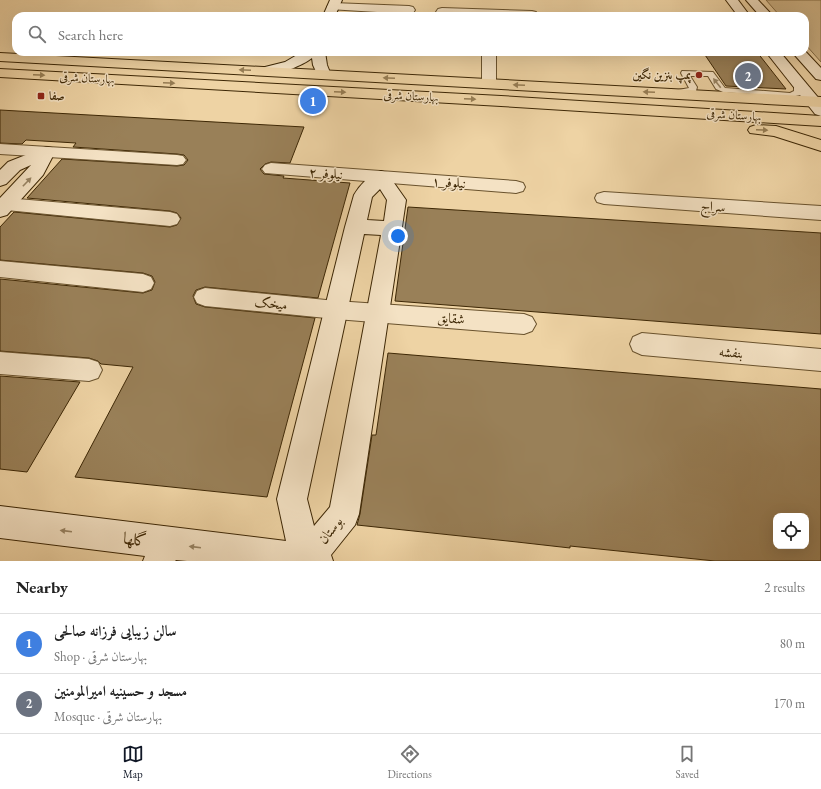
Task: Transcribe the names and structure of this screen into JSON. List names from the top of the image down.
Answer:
{
  "streets": {
    "main road": ["بهارستان شرقی"],
    "street": [
      "نیلوفر ۲",
      "نیلوفر ۱",
      "سراج",
      "میخک",
      "شقایق",
      "بنفشه",
      "بوستان",
      "گلها"
    ]
  },
  "crossings": [
    ["نیلوفر ۲", "نیلوفر ۱"],
    ["نیلوفر ۲", "بوستان"],
    ["نیلوفر ۱", "بوستان"],
    ["میخک", "شقایق"],
    ["میخک", "بوستان"],
    ["شقایق", "بوستان"],
    ["بوستان", "گلها"]
  ],
  "one_way": ["گلها"],
  "places": {
    "other": ["پمپ بنزین نگین"],
    "transit": ["صفا"]
  },
  "page": {
    "search": "Search here",
    "pins": ["2", "1"],
    "heading": ["Nearby", "2 results"],
    "list": [
      {
        "mark": "1",
        "name": "سالن زیبایی فرزانه صالحی",
        "note": "Shop · بهارستان شرقی",
        "value": "80 m"
      },
      {
        "mark": "2",
        "name": "مسجد و حسینیه امیرالمومنین",
        "note": "Mosque · بهارستان شرقی",
        "value": "170 m"
      }
    ],
    "nav": ["Map", "Directions", "Saved"]
  }
}
